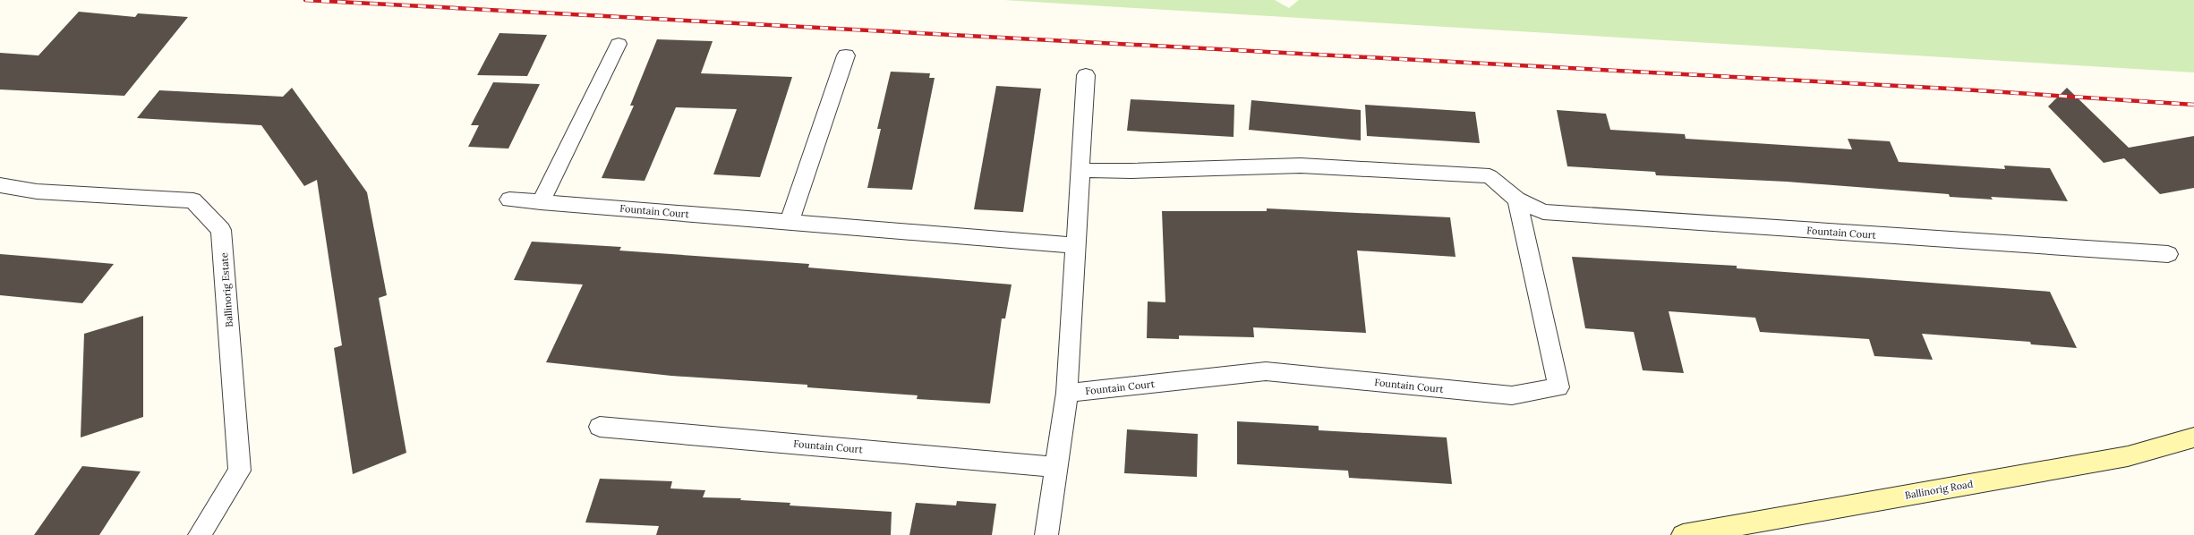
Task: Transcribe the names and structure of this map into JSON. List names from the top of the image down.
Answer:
{
  "streets": {
    "street": ["Fountain Court", "Ballinorig Estate", "Ballinorig Road"]
  }
}
